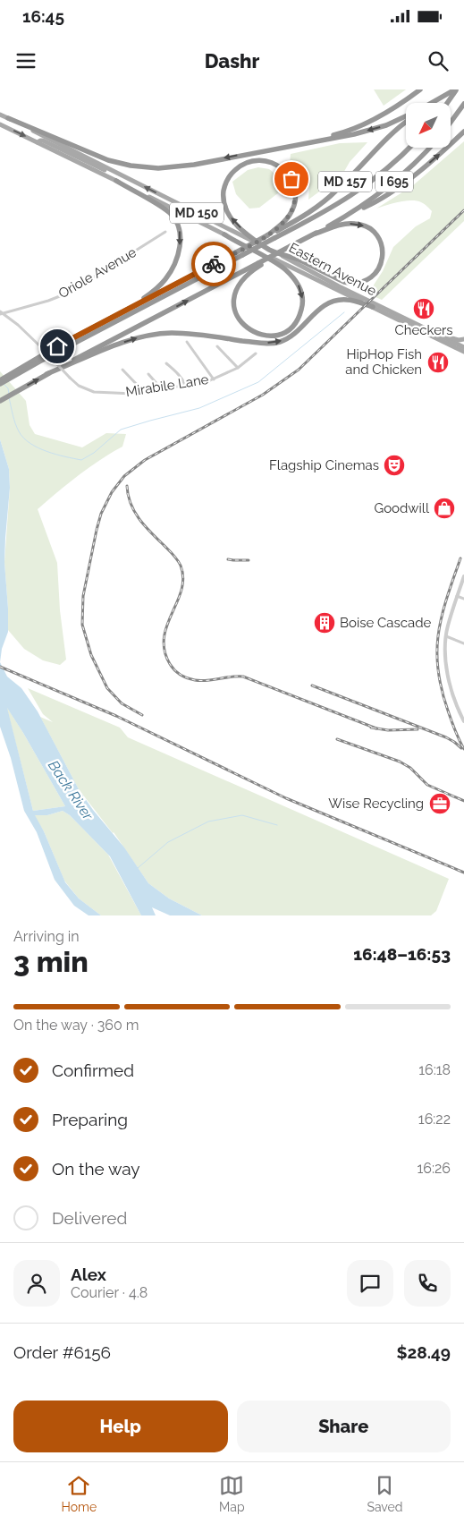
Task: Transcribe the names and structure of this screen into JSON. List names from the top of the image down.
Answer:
{
  "streets": {
    "highway": ["MD 157", "I 695"],
    "main road": ["MD 150", "Eastern Avenue"],
    "street": ["Oriole Avenue", "Mirabile Lane"]
  },
  "crossings": [
    ["MD 157", "I 695"],
    ["Oriole Avenue", "Mirabile Lane"]
  ],
  "water": ["Back River"],
  "places": {
    "restaurant": ["Checkers", "HipHop Fish and Chicken"],
    "theatre": ["Flagship Cinemas"],
    "shop": ["Goodwill"],
    "building": ["Boise Cascade"],
    "office": ["Wise Recycling"]
  },
  "north": "bottom left",
  "page": {
    "status": "16:45",
    "header": "Dashr",
    "heading": ["3 min", "Arriving in", "16:48–16:53"],
    "panel": [
      "Alex",
      "Courier · 4.8",
      "Order #6156",
      "$28.49"
    ],
    "bar": "On the way · 360 m",
    "list": [
      ["Confirmed", "16:18"],
      ["Preparing", "16:22"],
      ["On the way", "16:26"],
      "Delivered"
    ],
    "buttons": ["Help", "Share"],
    "tabs": ["Home", "Map", "Saved"]
  }
}
